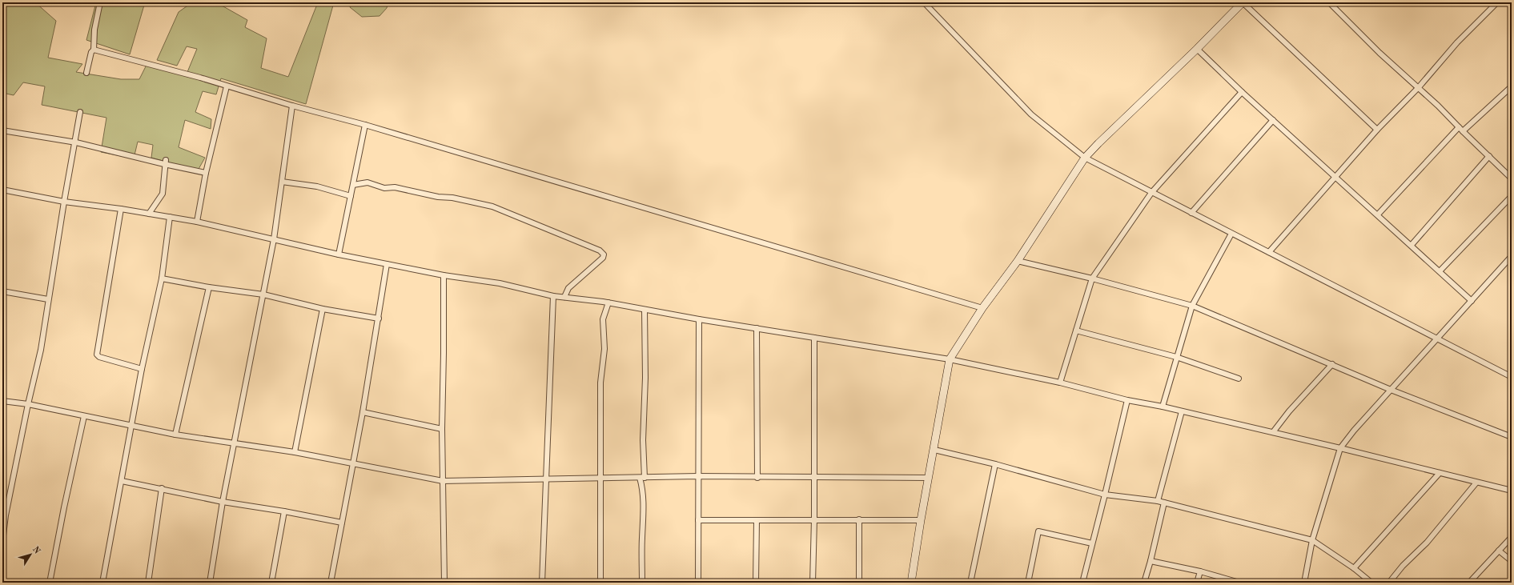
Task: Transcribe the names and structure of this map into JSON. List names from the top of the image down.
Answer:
{
  "north": "top right"
}
